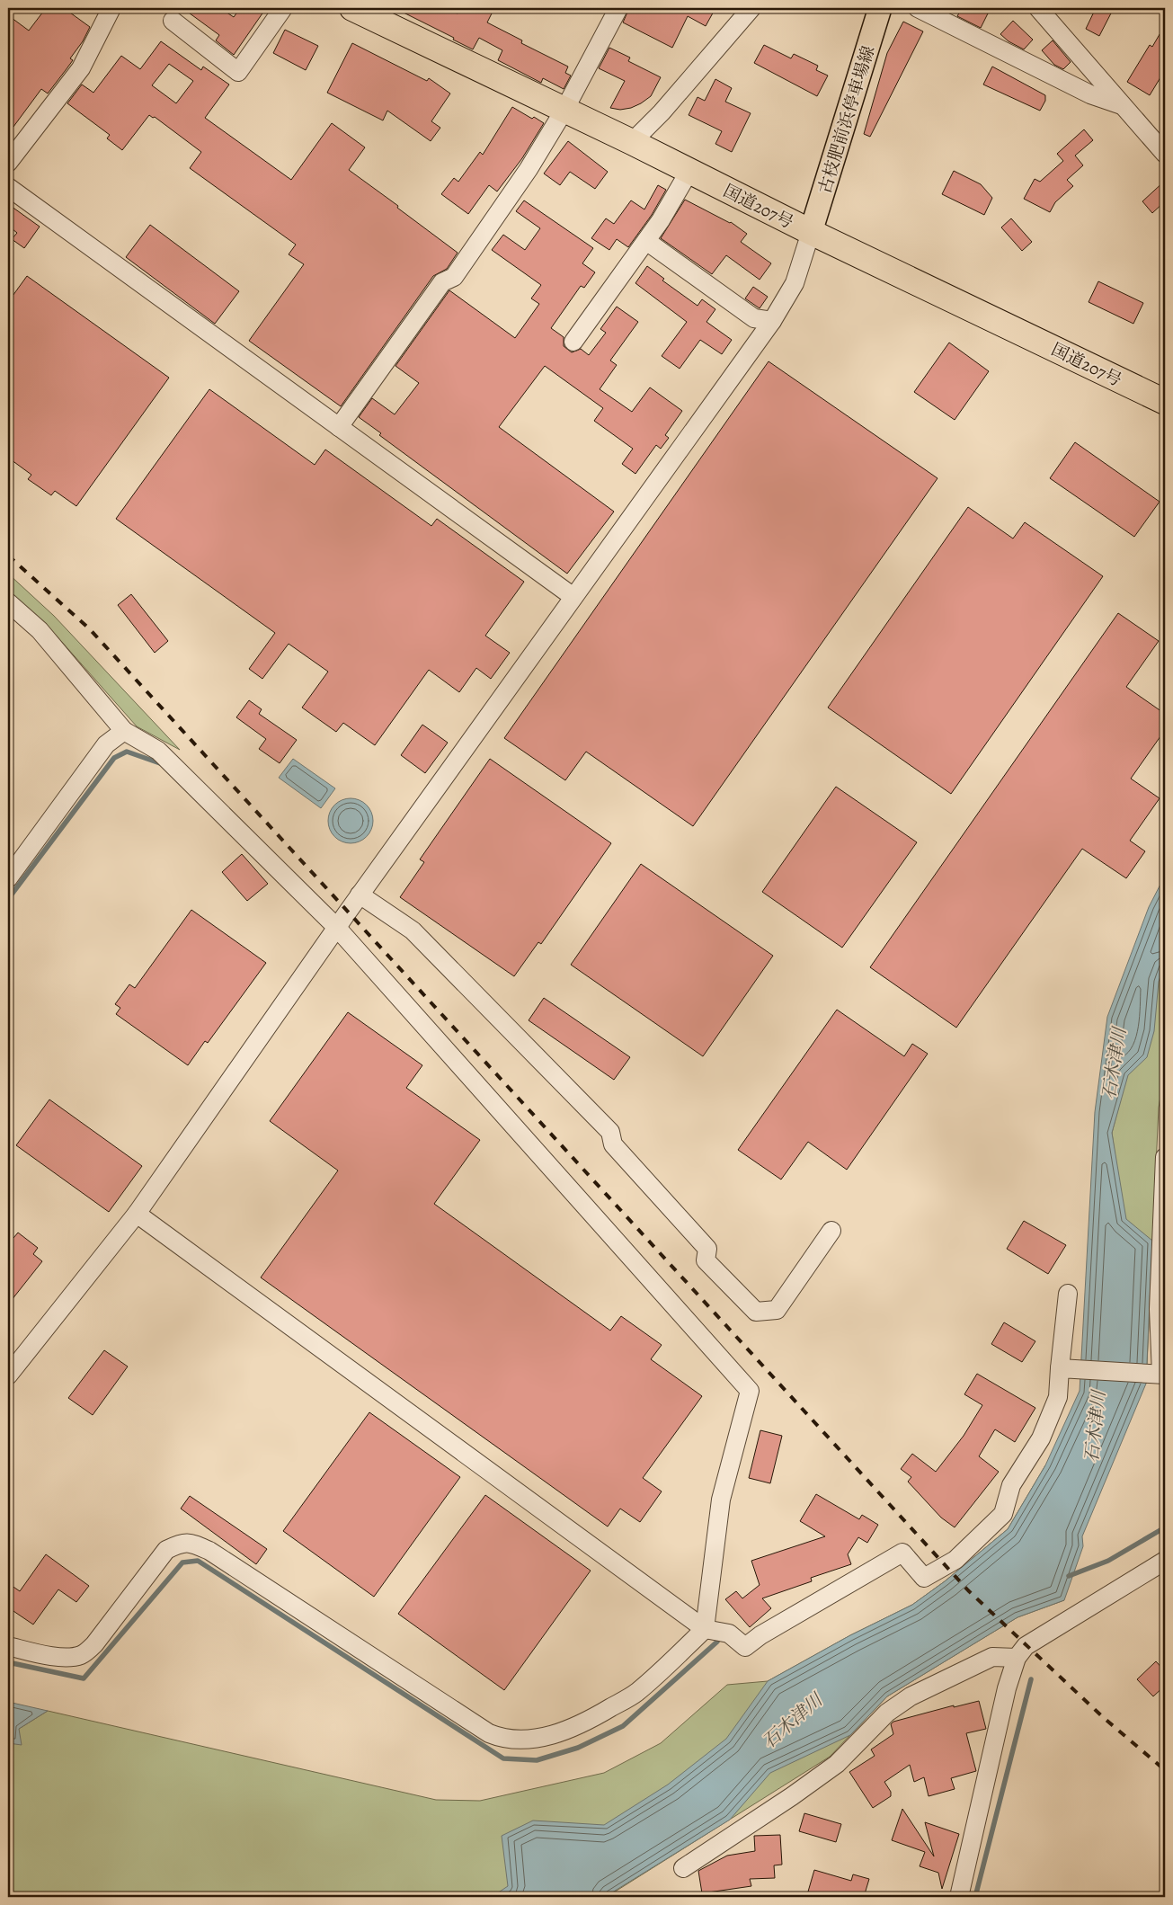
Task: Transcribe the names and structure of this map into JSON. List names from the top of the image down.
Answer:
{
  "streets": {
    "highway": ["国道207号"],
    "main road": ["古枝肥前浜停車場線"]
  },
  "crossings": [
    ["古枝肥前浜停車場線", "国道207号"]
  ],
  "water": ["石木津川"]
}
